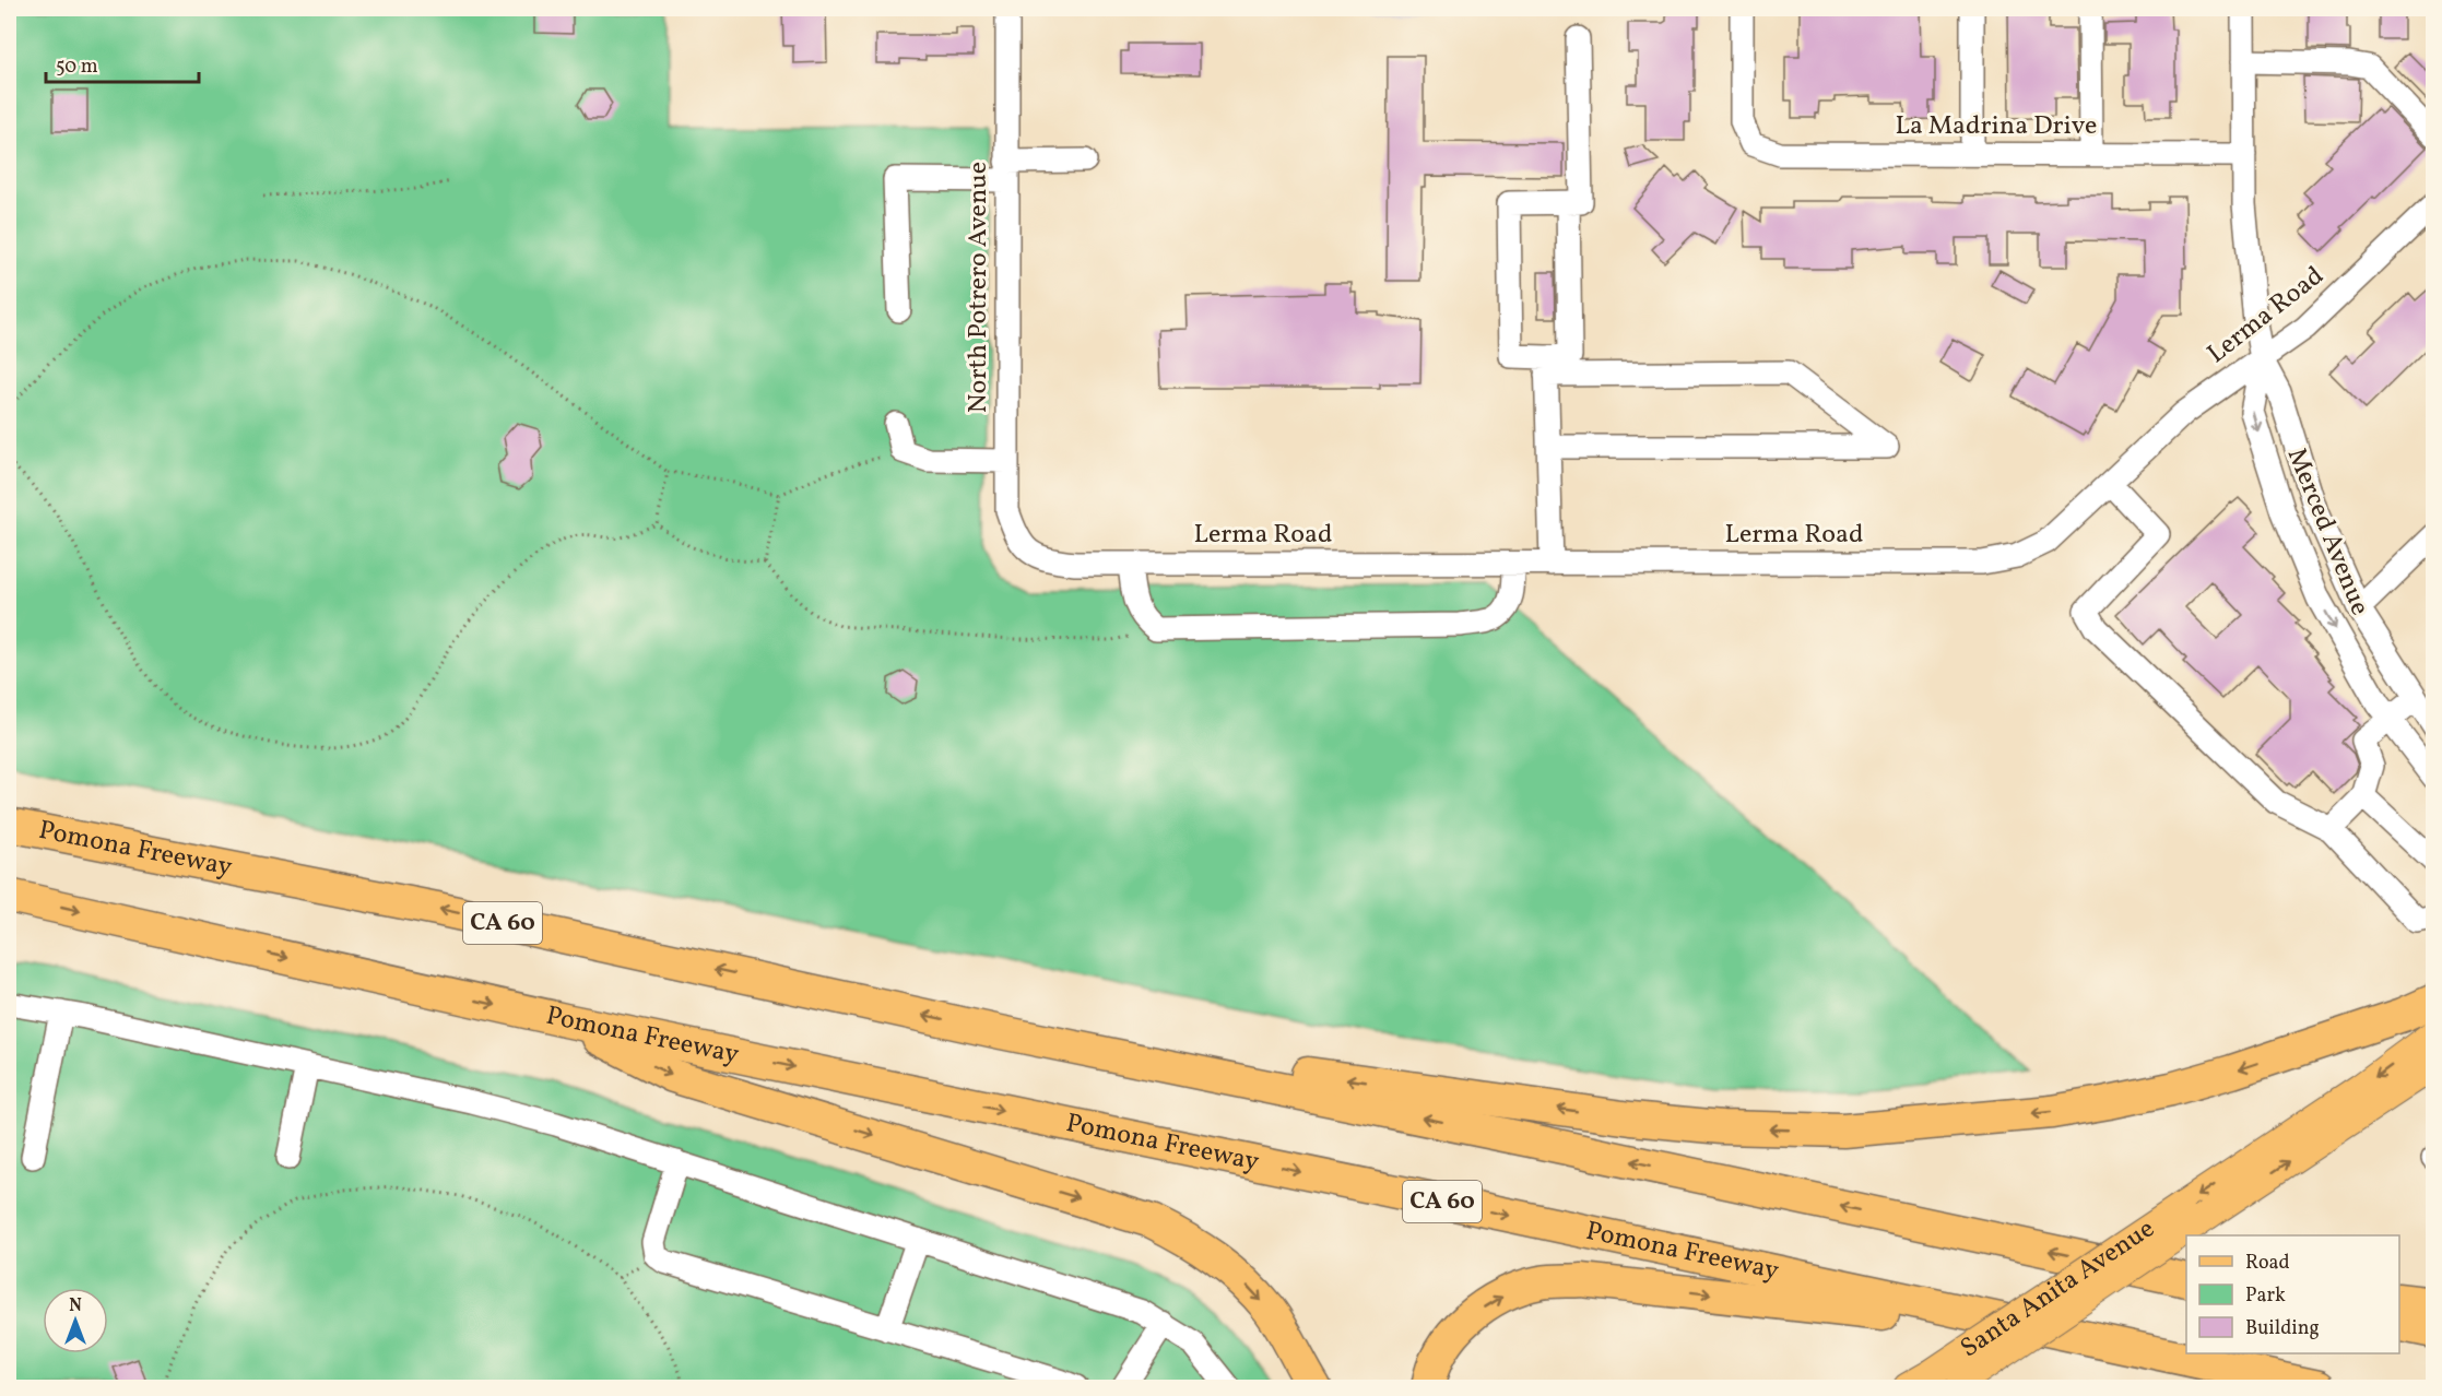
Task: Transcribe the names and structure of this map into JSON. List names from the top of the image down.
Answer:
{
  "streets": {
    "highway": ["Pomona Freeway", "CA 60"],
    "main road": ["Santa Anita Avenue"],
    "street": [
      "La Madrina Drive",
      "North Potrero Avenue",
      "Lerma Road",
      "Merced Avenue"
    ]
  },
  "crossings": [
    ["La Madrina Drive", "Merced Avenue"],
    ["North Potrero Avenue", "Lerma Road"],
    ["Lerma Road", "Merced Avenue"]
  ],
  "legend": ["Road", "Park", "Building"],
  "scale_bar": "50 m",
  "north": "top"
}
